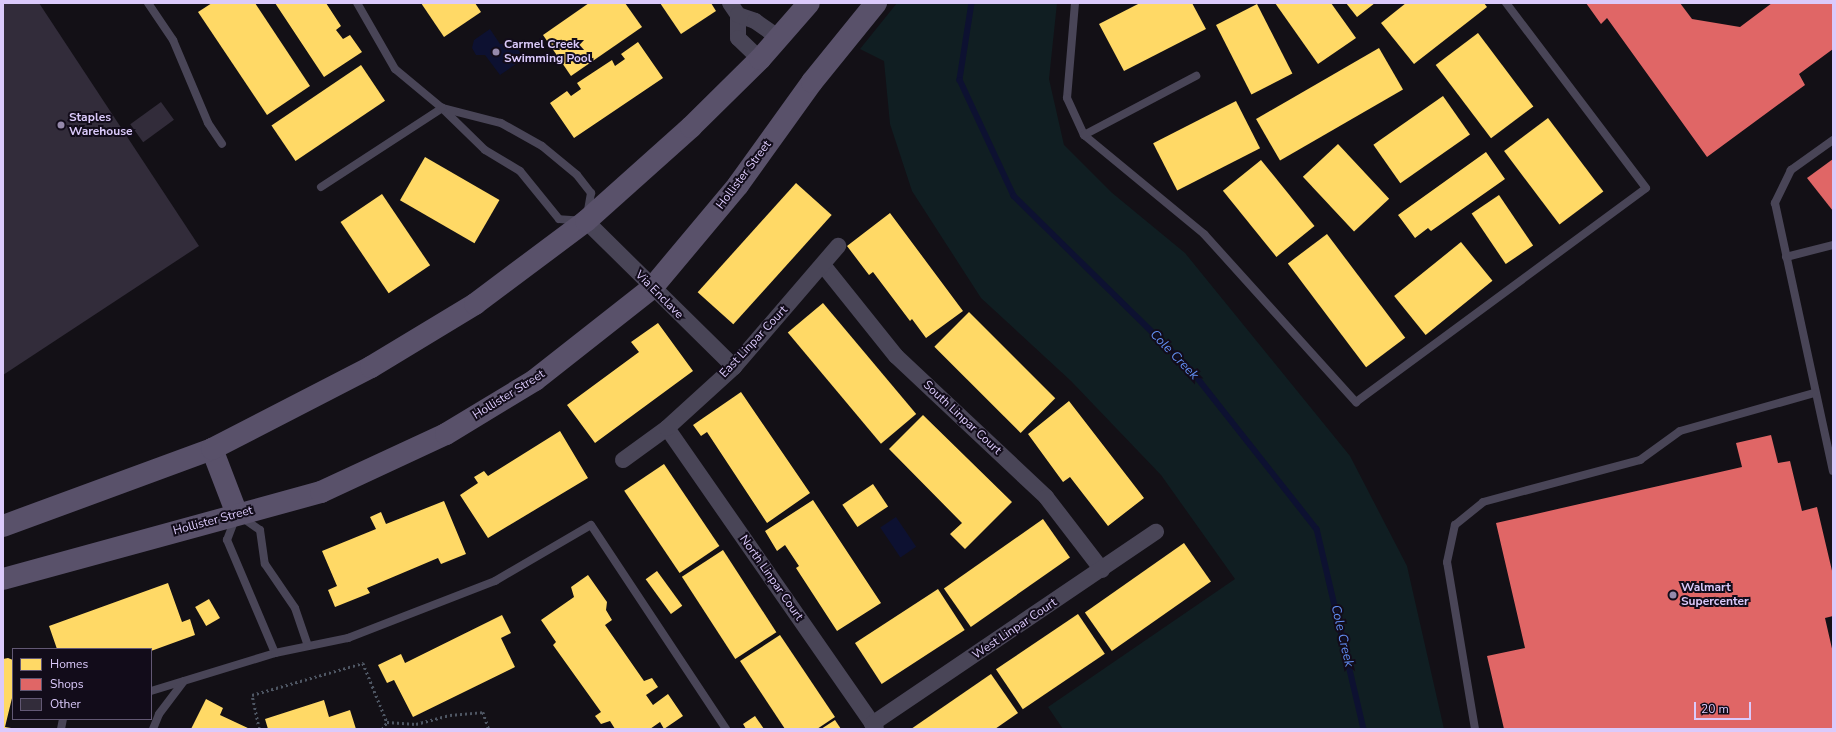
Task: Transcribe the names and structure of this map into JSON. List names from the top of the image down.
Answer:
{
  "streets": {
    "main road": ["Hollister Street"],
    "street": [
      "Via Enclave",
      "East Linpar Court",
      "South Linpar Court",
      "North Linpar Court",
      "West Linpar Court"
    ]
  },
  "crossings": [
    ["Hollister Street", "Via Enclave"],
    ["Via Enclave", "East Linpar Court"],
    ["East Linpar Court", "South Linpar Court"],
    ["East Linpar Court", "North Linpar Court"],
    ["South Linpar Court", "West Linpar Court"],
    ["North Linpar Court", "West Linpar Court"]
  ],
  "water": ["Cole Creek"],
  "places": ["Carmel Creek Swimming Pool", "Staples Warehouse", "Walmart Supercenter"],
  "legend": ["Homes", "Shops", "Other"],
  "scale_bar": "20 m"
}
